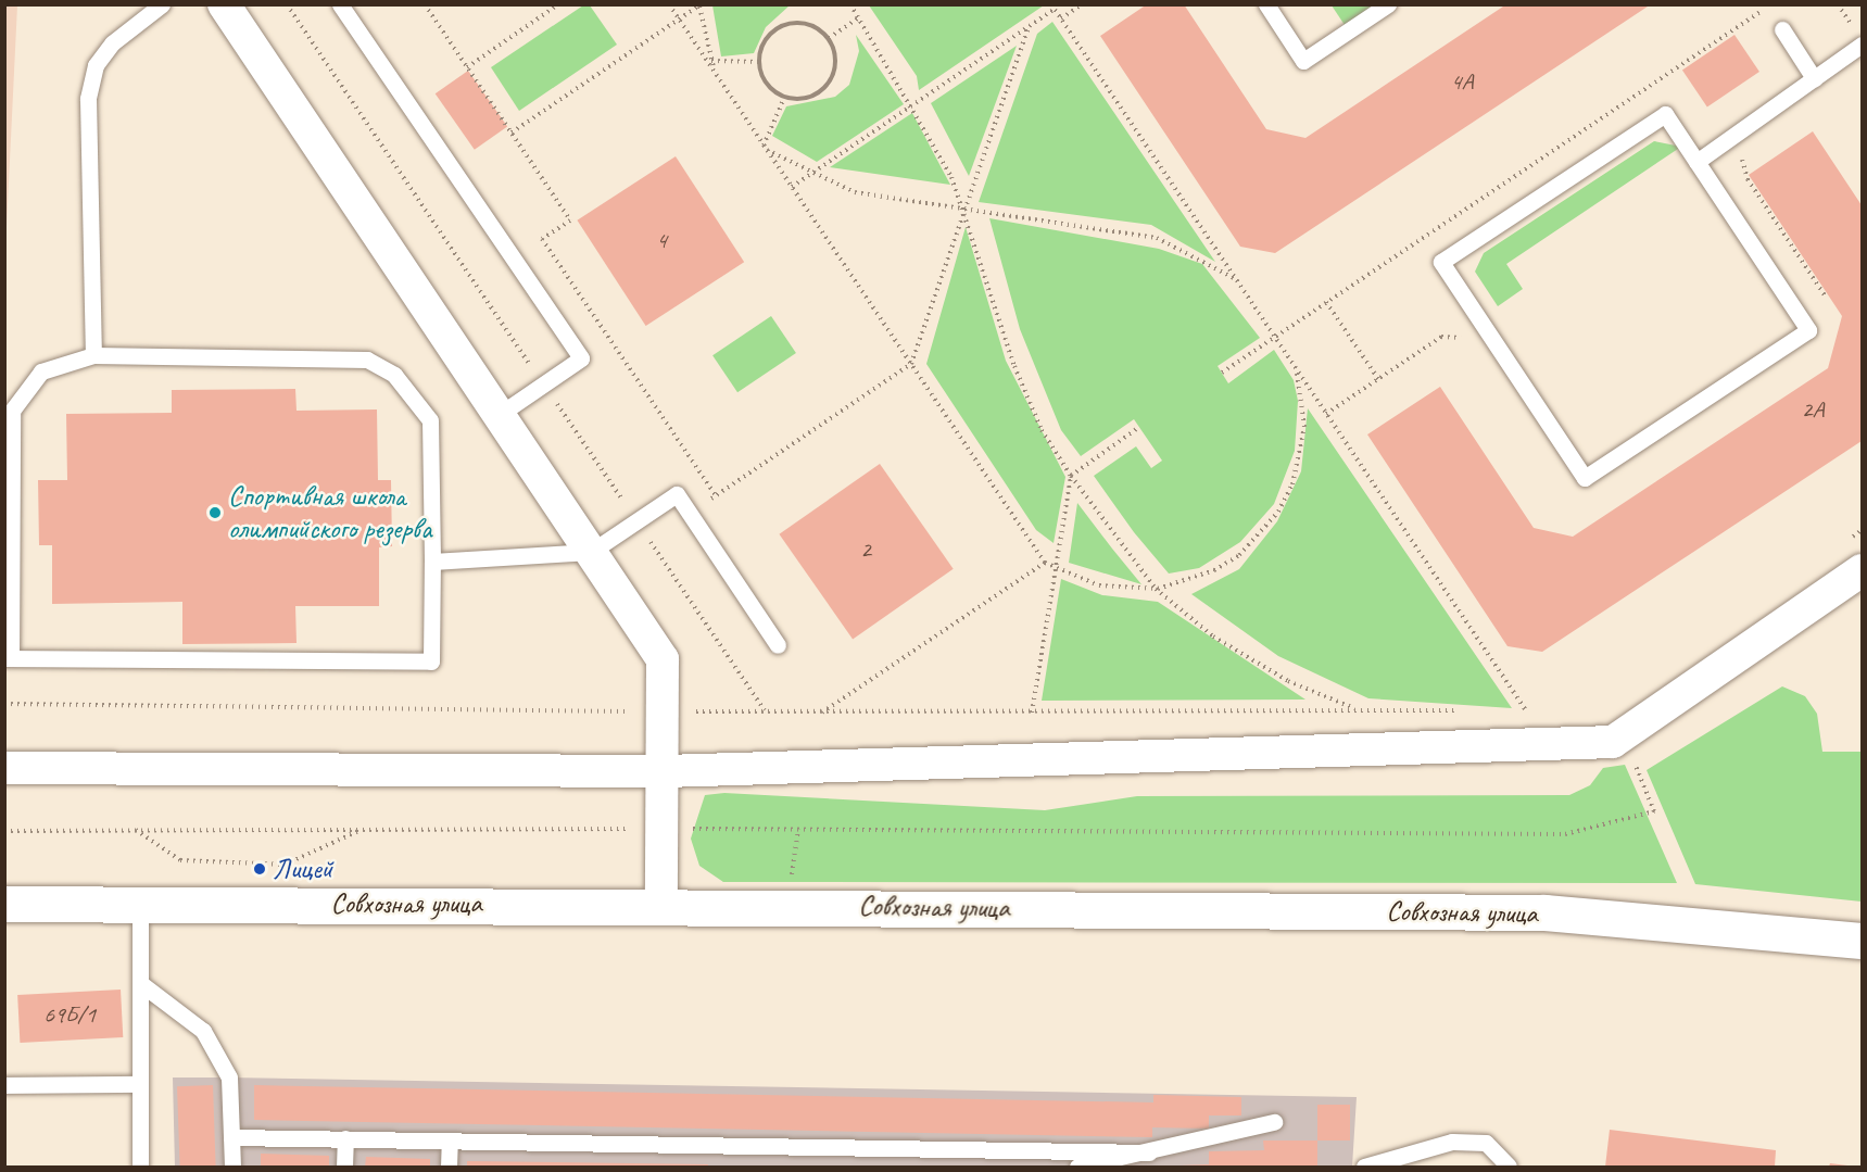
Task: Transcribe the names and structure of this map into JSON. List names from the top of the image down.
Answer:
{
  "streets": {
    "main road": ["Совхозная улица"]
  },
  "places": ["Спортивная школа олимпийского резерва", "Лицей"],
  "house_numbers": [
    "4А",
    "4",
    "2А",
    "2",
    "69Б/1"
  ]
}
